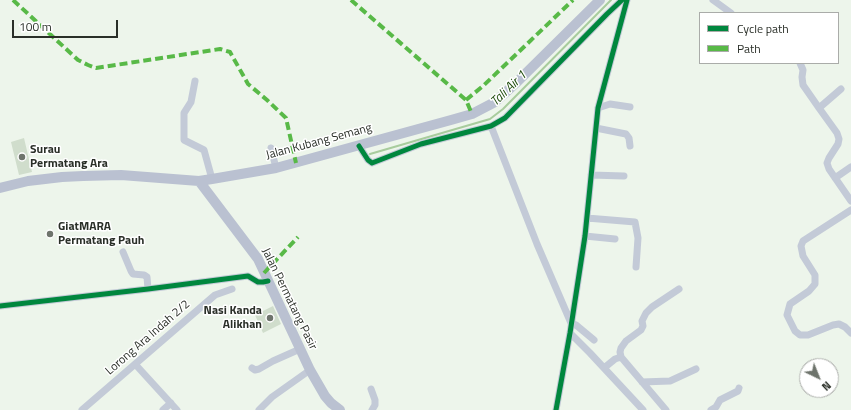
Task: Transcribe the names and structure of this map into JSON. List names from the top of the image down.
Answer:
{
  "streets": {
    "main road": ["Jalan Kubang Semang", "Jalan Permatang Pasir"],
    "street": ["Lorong Ara Indah 2/2"]
  },
  "crossings": [
    ["Jalan Kubang Semang", "Jalan Permatang Pasir"]
  ],
  "water": ["Tali Air 1"],
  "places": ["Surau Permatang Ara", "GiatMARA Permatang Pauh", "Nasi Kanda Alikhan"],
  "legend": ["Cycle path", "Path"],
  "scale_bar": "100 m",
  "north": "bottom right"
}
